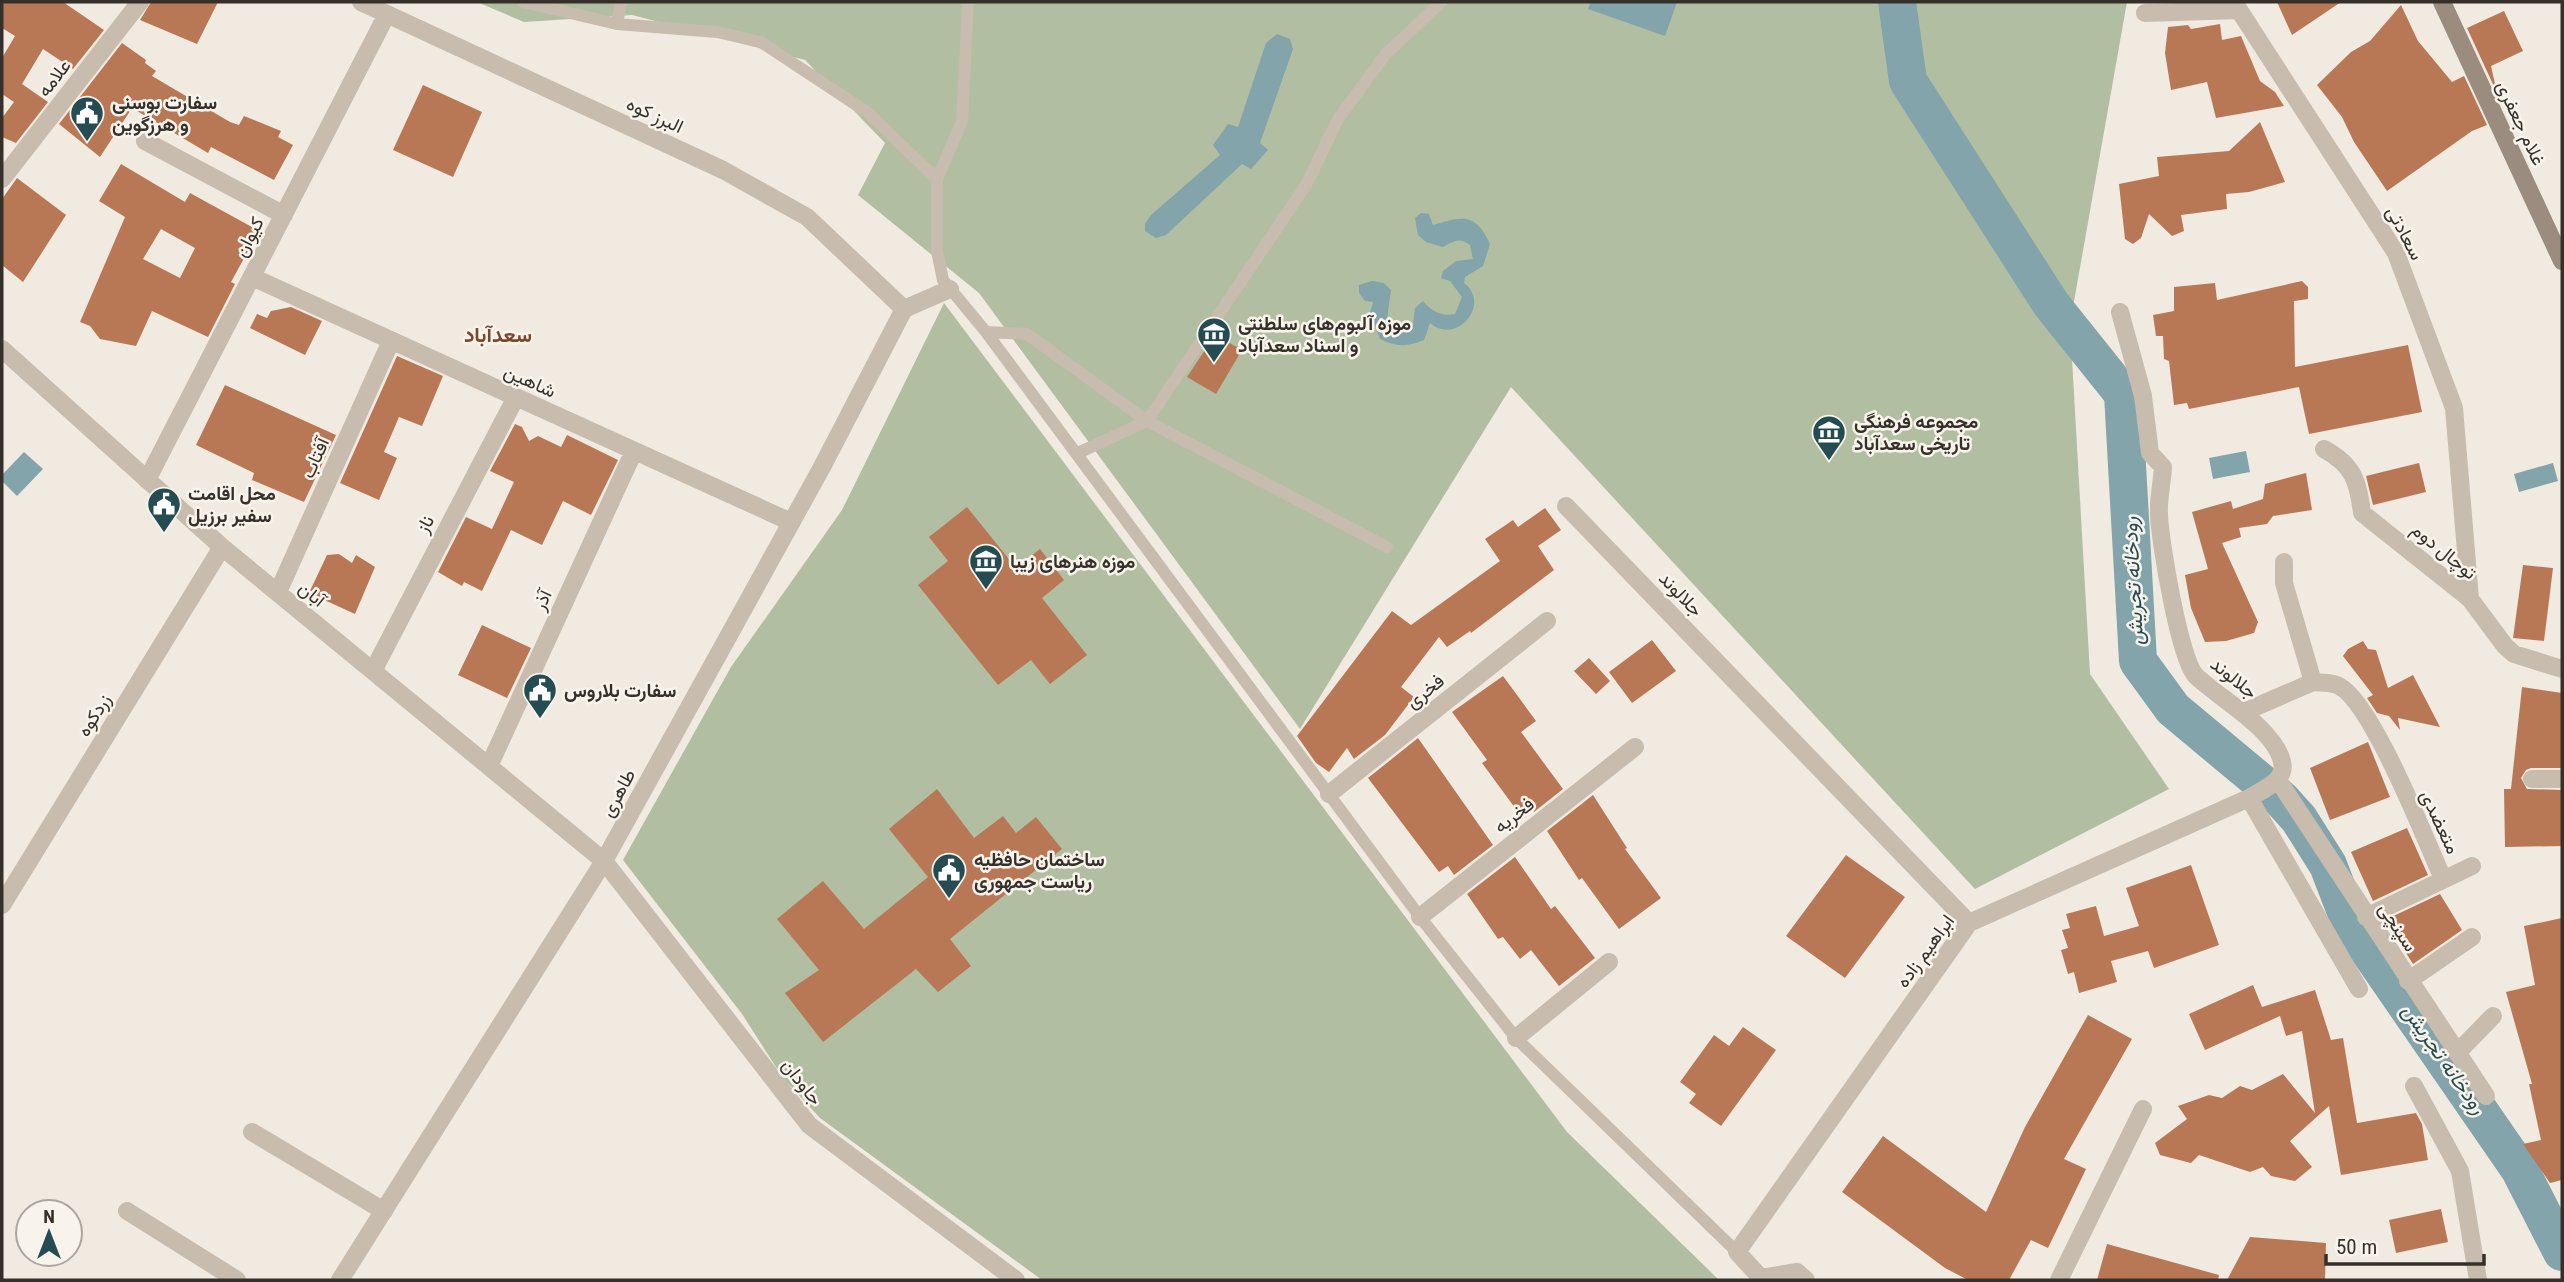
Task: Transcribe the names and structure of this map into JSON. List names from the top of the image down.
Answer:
{
  "streets": {
    "main road": ["غلام جعفری"],
    "street": [
      "علامه",
      "البرز کوه",
      "سعادتی",
      "کیوان",
      "شاهین",
      "آفتاب",
      "ناز",
      "توچال دوم",
      "آبان",
      "جلالوند",
      "آذر",
      "فخری",
      "زردکوه",
      "طاهری",
      "فخریه",
      "متعضدی",
      "سپنچی",
      "ابراهیم زاده",
      "جاودان"
    ]
  },
  "crossings": [
    ["البرز کوه", "کیوان"],
    ["البرز کوه", "طاهری"],
    ["سعادتی", "توچال دوم"],
    ["کیوان", "شاهین"],
    ["کیوان", "آبان"],
    ["شاهین", "آفتاب"],
    ["شاهین", "ناز"],
    ["شاهین", "آذر"],
    ["شاهین", "طاهری"],
    ["آفتاب", "آبان"],
    ["ناز", "آبان"],
    ["آبان", "آذر"],
    ["آبان", "زردکوه"],
    ["آبان", "طاهری"],
    ["آبان", "جاودان"],
    ["جلالوند", "سپنچی"],
    ["جلالوند", "ابراهیم زاده"],
    ["طاهری", "جاودان"],
    ["متعضدی", "سپنچی"]
  ],
  "districts": ["سعدآباد"],
  "water": ["رودخانه تجریش"],
  "places": {
    "public building": [
      "سفارت بوسنی و هرزگوین",
      "محل اقامت سفیر برزیل",
      "سفارت بلاروس",
      "ساختمان حافظیه ریاست جمهوری"
    ],
    "museum": ["موزه آلبوم‌های سلطنتی و اسناد سعدآباد", "مجموعه فرهنگی تاریخی سعدآباد", "موزه هنرهای زیبا"]
  },
  "scale_bar": "50 m",
  "north": "top"
}
